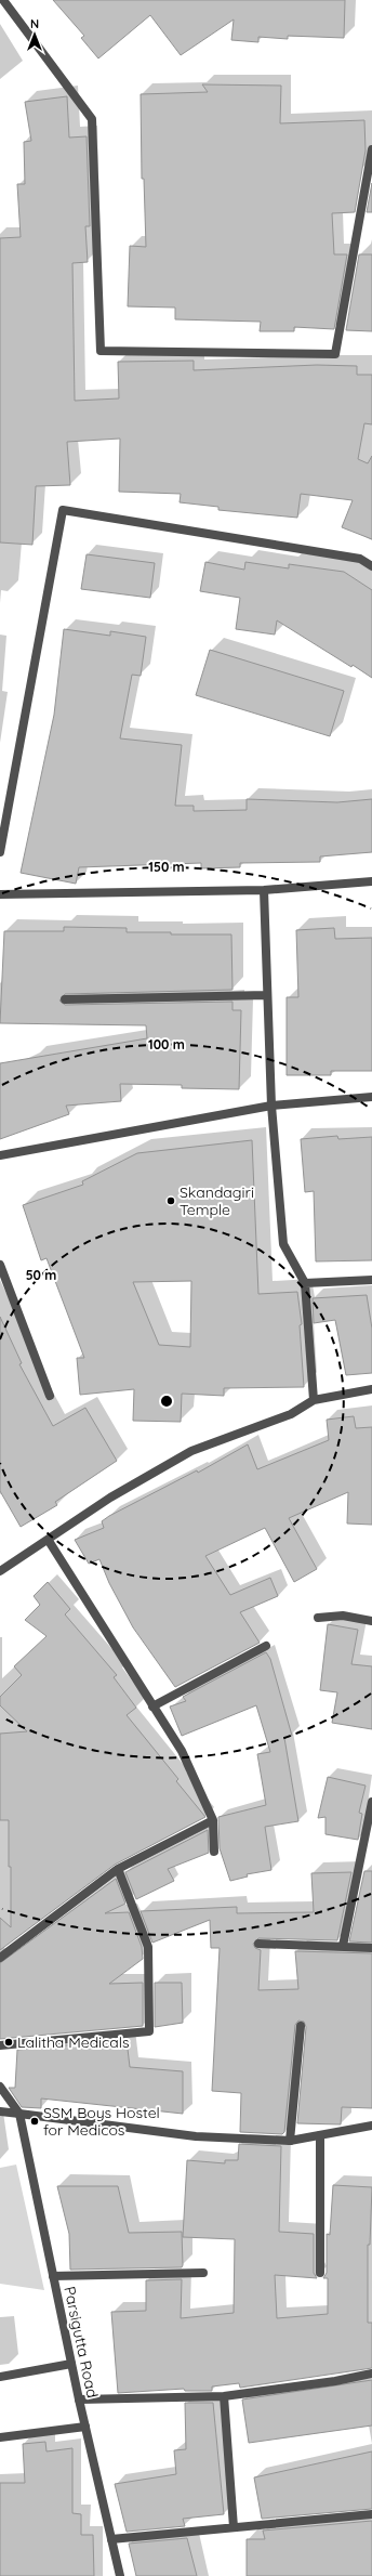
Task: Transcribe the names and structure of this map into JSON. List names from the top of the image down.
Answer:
{
  "streets": {
    "street": ["Parsigutta Road"]
  },
  "places": ["Skandagiri Temple", "Lalitha Medicals", "SSM Boys Hostel for Medicos"],
  "north": "top",
  "rings": ["150 m", "100 m", "50 m"]
}
